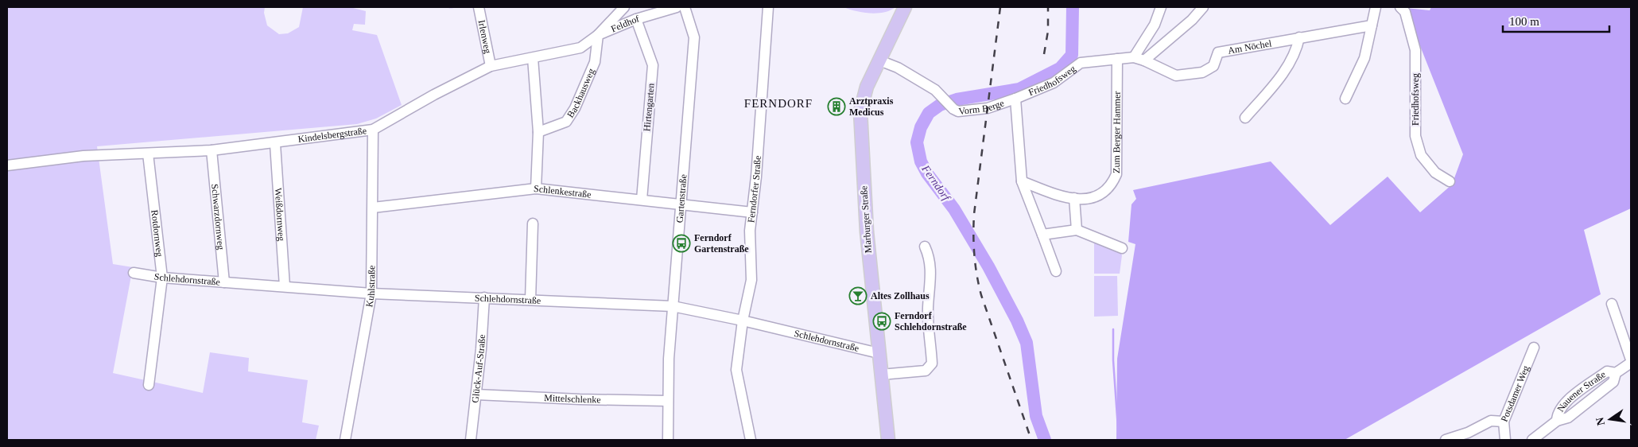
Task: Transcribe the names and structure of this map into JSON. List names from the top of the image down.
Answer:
{
  "streets": {
    "main road": ["Marburger Straße"],
    "street": [
      "Feldhof",
      "Irlenweg",
      "Am Nöchel",
      "Friedhofsweg",
      "Backhausweg",
      "Vorm Berge",
      "Hirtengarten",
      "Zum Berger Hammer",
      "Kindelsbergstraße",
      "Ferndorfer Straße",
      "Schlenkestraße",
      "Gartenstraße",
      "Weißdornweg",
      "Schwarzdornweg",
      "Rotdornweg",
      "Schlehdornstraße",
      "Kuhlstraße",
      "Glück-Auf-Straße",
      "Nauener Straße",
      "Potsdamer Weg",
      "Mittelschlenke"
    ]
  },
  "crossings": [
    ["Feldhof", "Backhausweg"],
    ["Feldhof", "Hirtengarten"],
    ["Feldhof", "Kindelsbergstraße"],
    ["Irlenweg", "Kindelsbergstraße"],
    ["Am Nöchel", "Friedhofsweg"],
    ["Friedhofsweg", "Vorm Berge"],
    ["Friedhofsweg", "Zum Berger Hammer"],
    ["Backhausweg", "Kindelsbergstraße"],
    ["Vorm Berge", "Marburger Straße"],
    ["Hirtengarten", "Schlenkestraße"],
    ["Kindelsbergstraße", "Weißdornweg"],
    ["Kindelsbergstraße", "Schwarzdornweg"],
    ["Kindelsbergstraße", "Rotdornweg"],
    ["Kindelsbergstraße", "Kuhlstraße"],
    ["Ferndorfer Straße", "Schlenkestraße"],
    ["Ferndorfer Straße", "Schlehdornstraße"],
    ["Schlenkestraße", "Gartenstraße"],
    ["Schlenkestraße", "Kuhlstraße"],
    ["Gartenstraße", "Schlehdornstraße"],
    ["Gartenstraße", "Mittelschlenke"],
    ["Weißdornweg", "Schlehdornstraße"],
    ["Schwarzdornweg", "Schlehdornstraße"],
    ["Marburger Straße", "Schlehdornstraße"],
    ["Rotdornweg", "Schlehdornstraße"],
    ["Schlehdornstraße", "Kuhlstraße"],
    ["Schlehdornstraße", "Glück-Auf-Straße"],
    ["Glück-Auf-Straße", "Mittelschlenke"]
  ],
  "districts": ["FERNDORF"],
  "water": ["Ferndorf"],
  "places": {
    "building": ["Arztpraxis Medicus"],
    "bus stop": ["Ferndorf Gartenstraße", "Ferndorf Schlehdornstraße"],
    "bar": ["Altes Zollhaus"]
  },
  "scale_bar": "100 m",
  "north": "left"
}
